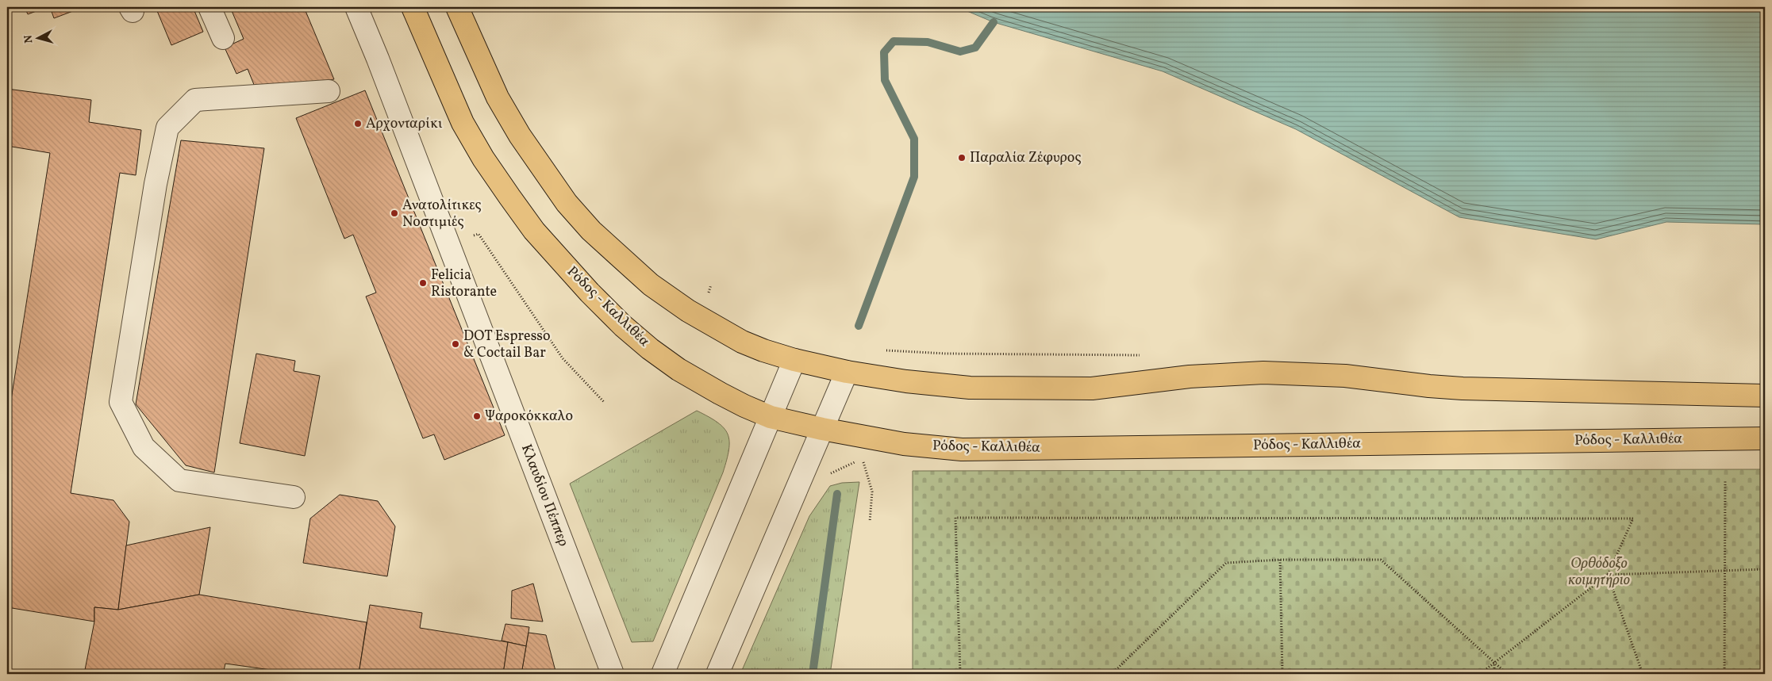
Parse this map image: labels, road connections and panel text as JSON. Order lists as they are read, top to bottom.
{
  "streets": {
    "main road": ["Ρόδος - Καλλιθέα"],
    "street": ["Κλαυδίου Πέππερ"]
  },
  "parks": ["Ορθόδοξο κοιμητήριο"],
  "places": [
    "Αρχονταρίκι",
    "Παραλία Ζέφυρος",
    "Ανατολίτικες Νοστιμιές",
    "Felicia Ristorante",
    "DOT Espresso & Coctail Bar",
    "Ψαροκόκκαλο"
  ],
  "north": "left"
}
